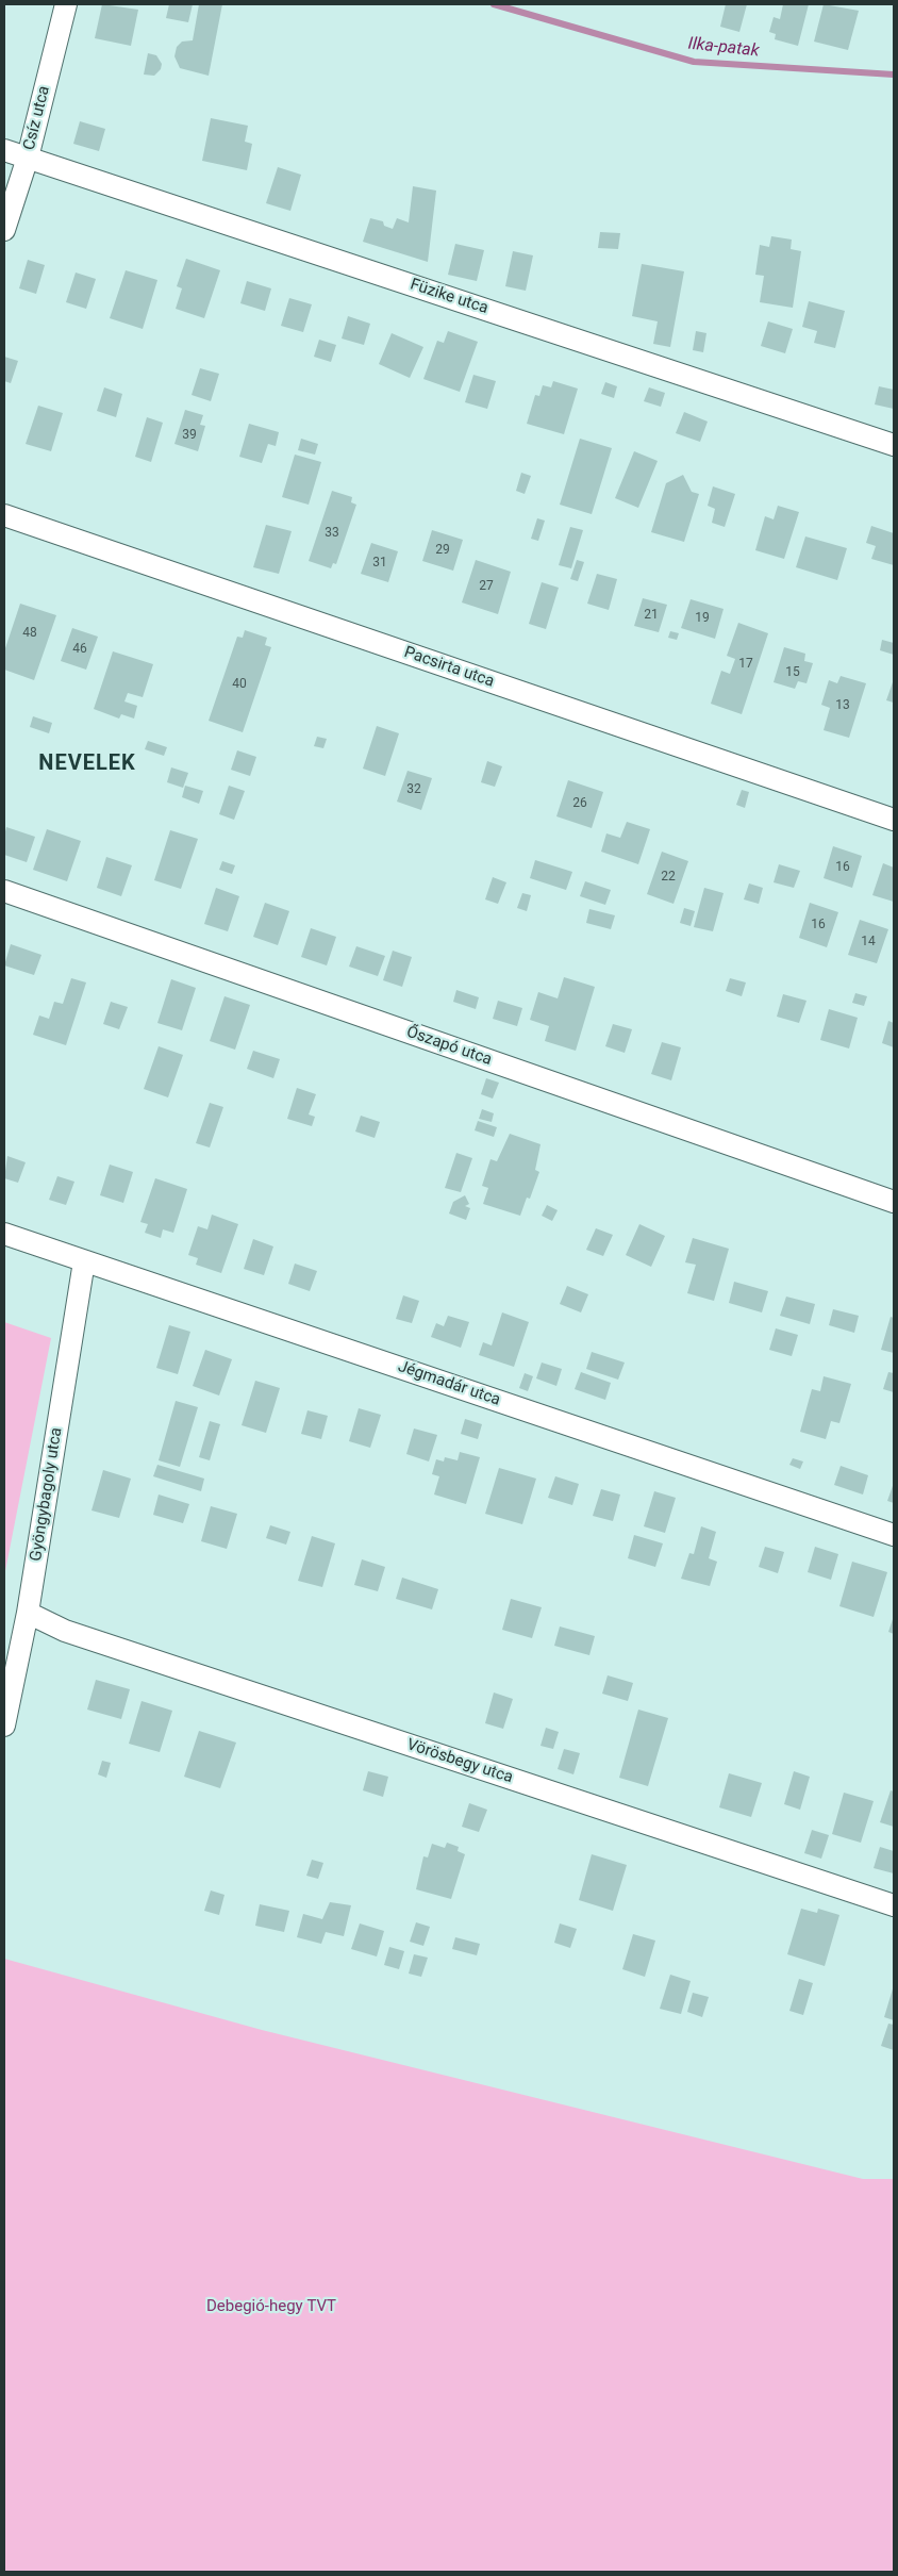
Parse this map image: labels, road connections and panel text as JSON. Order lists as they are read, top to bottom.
{
  "streets": {
    "street": [
      "Csíz utca",
      "Füzike utca",
      "Pacsirta utca",
      "Őszapó utca",
      "Jégmadár utca",
      "Gyöngybagoly utca",
      "Vörösbegy utca"
    ]
  },
  "crossings": [
    ["Csíz utca", "Füzike utca"],
    ["Jégmadár utca", "Gyöngybagoly utca"],
    ["Gyöngybagoly utca", "Vörösbegy utca"]
  ],
  "districts": ["NEVELEK"],
  "water": ["Ilka-patak"],
  "parks": ["Debegió-hegy TVT"],
  "house_numbers": [
    "39",
    "33",
    "29",
    "31",
    "27",
    "21",
    "19",
    "48",
    "46",
    "17",
    "15",
    "40",
    "13",
    "32",
    "26",
    "16",
    "22",
    "16",
    "14"
  ]
}
